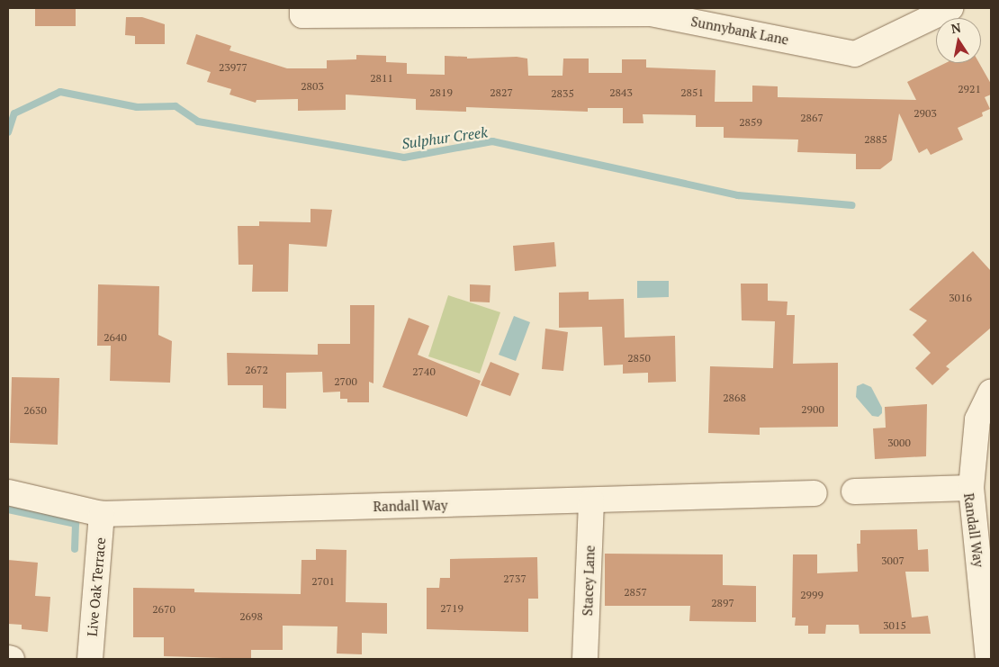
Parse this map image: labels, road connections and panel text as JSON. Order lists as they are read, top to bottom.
{
  "streets": {
    "street": [
      "Sunnybank Lane",
      "Randall Way",
      "Stacey Lane",
      "Live Oak Terrace"
    ]
  },
  "crossings": [
    ["Randall Way", "Stacey Lane"],
    ["Randall Way", "Live Oak Terrace"]
  ],
  "water": ["Sulphur Creek"],
  "house_numbers": [
    "23977",
    "2811",
    "2803",
    "2921",
    "2819",
    "2827",
    "2843",
    "2851",
    "2835",
    "2903",
    "2867",
    "2859",
    "2885",
    "3016",
    "2640",
    "2850",
    "2672",
    "2740",
    "2700",
    "2868",
    "2900",
    "2630",
    "3000",
    "3007",
    "2737",
    "2701",
    "2857",
    "2999",
    "2897",
    "2719",
    "2670",
    "2698",
    "3015"
  ],
  "north": "top"
}
